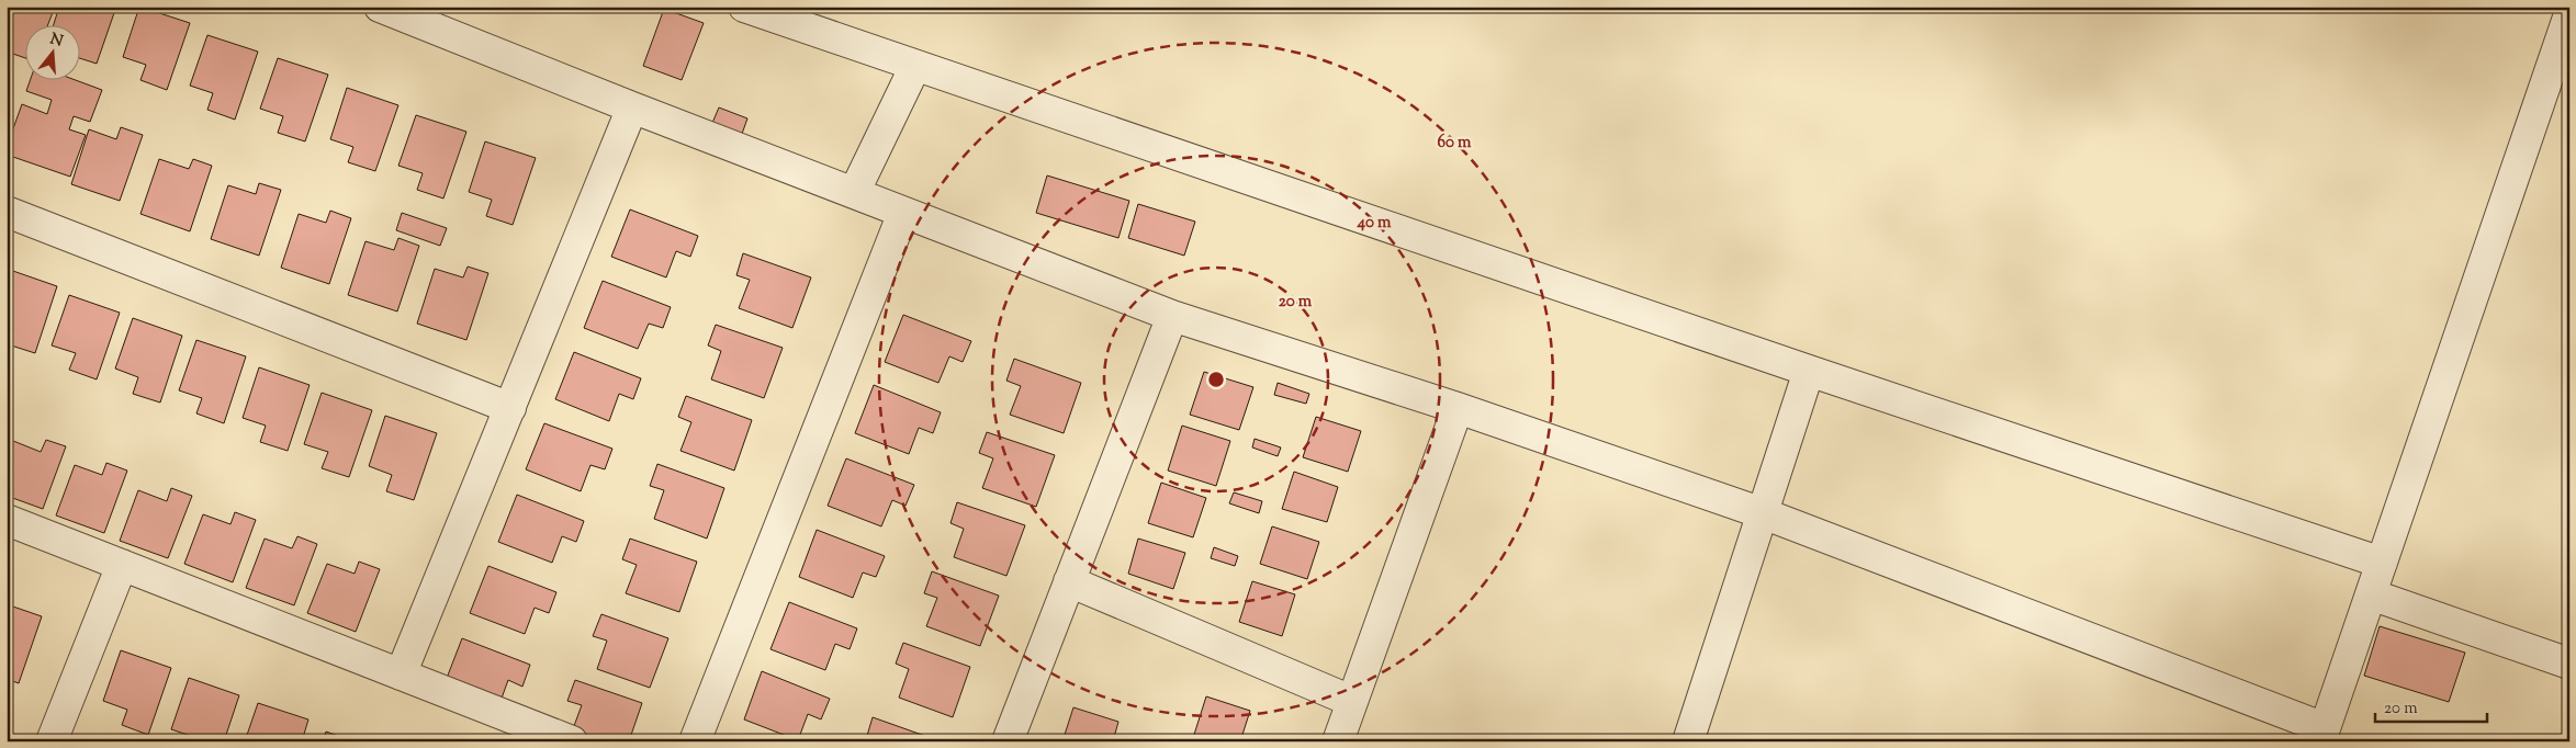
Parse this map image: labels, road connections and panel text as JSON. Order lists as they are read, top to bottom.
{
  "scale_bar": "20 m",
  "north": "top",
  "rings": ["60 m", "40 m", "20 m"]
}
